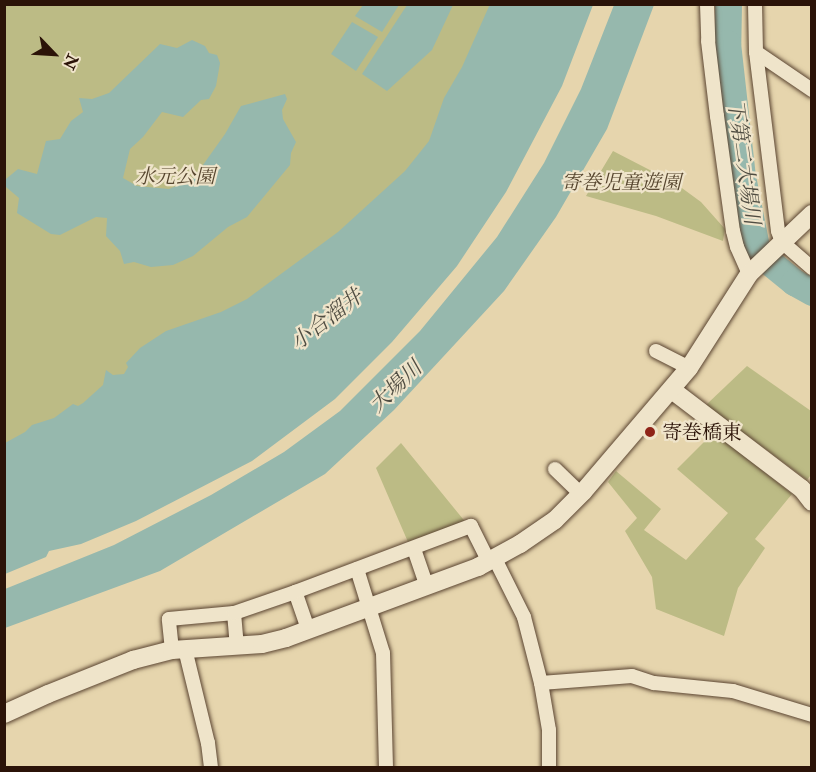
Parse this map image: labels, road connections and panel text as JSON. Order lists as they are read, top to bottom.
{
  "water": ["下第二大場川", "小合溜井", "大場川"],
  "parks": ["水元公園", "寄巻児童遊園"],
  "places": ["寄巻橋東"],
  "north": "bottom right"
}
